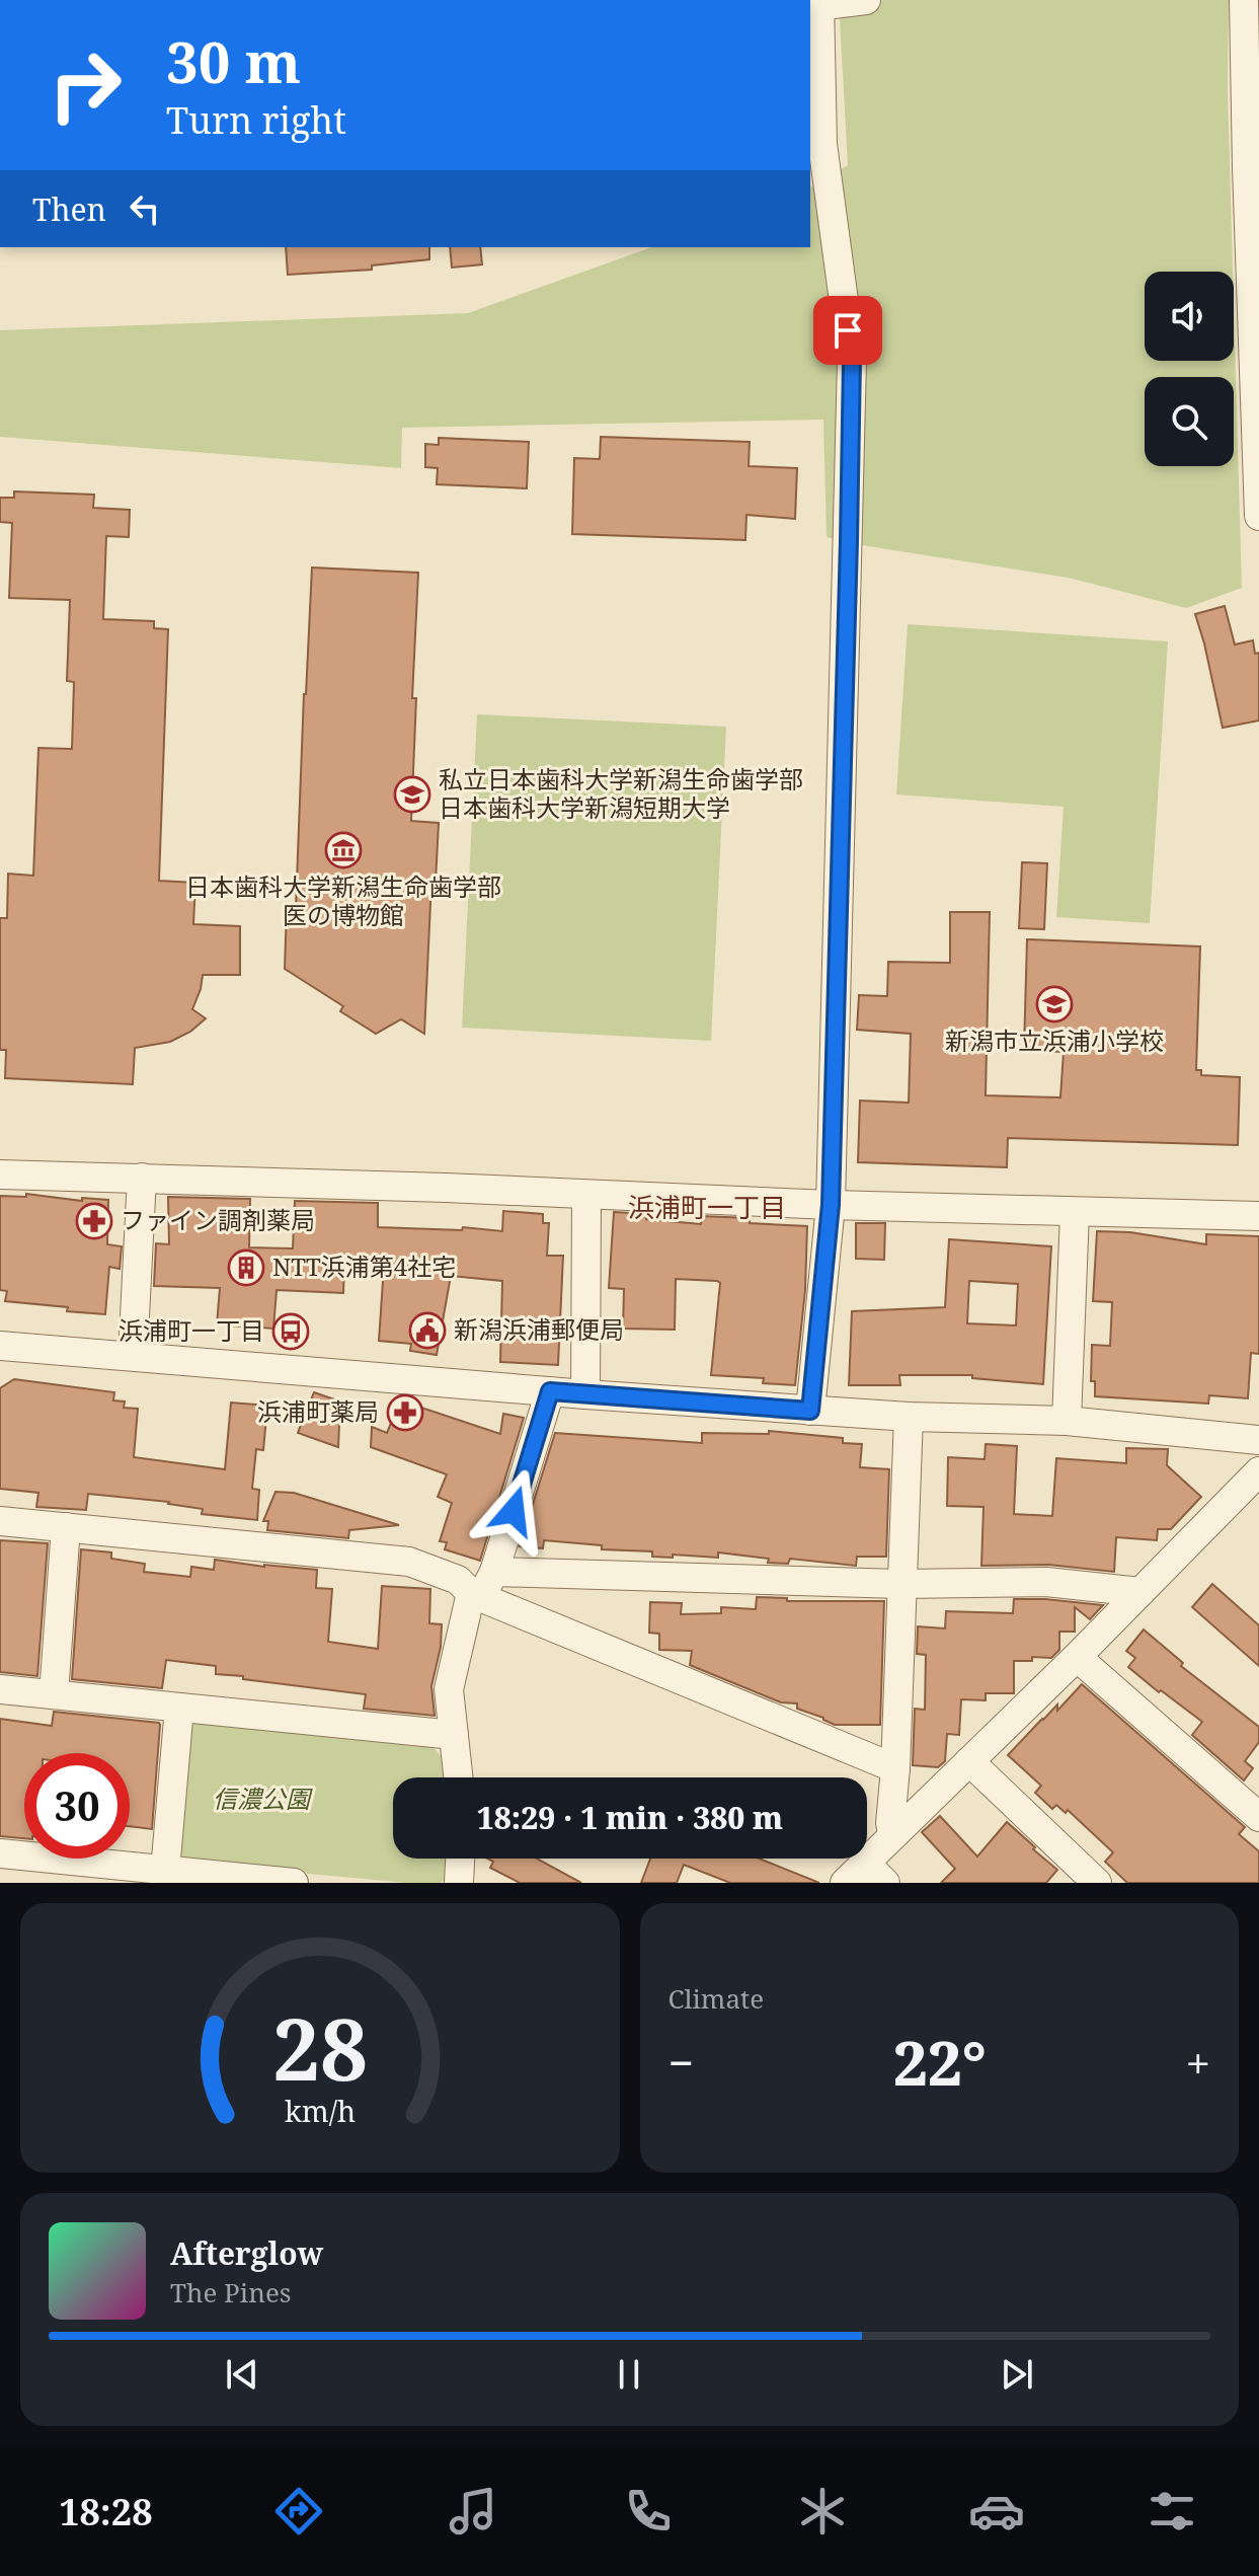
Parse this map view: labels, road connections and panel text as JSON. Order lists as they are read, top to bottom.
{
  "districts": ["浜浦町一丁目"],
  "parks": ["信濃公園"],
  "places": {
    "school or university": ["私立日本歯科大学新潟生命歯学部 日本歯科大学新潟短期大学", "新潟市立浜浦小学校"],
    "museum": ["日本歯科大学新潟生命歯学部 医の博物館"],
    "pharmacy": ["ファイン調剤薬局", "浜浦町薬局"],
    "building": ["NTT浜浦第4社宅"],
    "public building": ["新潟浜浦郵便局"],
    "bus stop": ["浜浦町一丁目"]
  },
  "page": {
    "turn": ["30 m", "Turn right"],
    "then": "Then",
    "limit": "30",
    "trip": "18:29 · 1 min · 380 m",
    "tile": "Climate",
    "heat": ["−", "22°", "+"],
    "song": ["Afterglow", "The Pines"],
    "tabs": "18:28",
    "gauge": ["28", "km/h"]
  }
}
